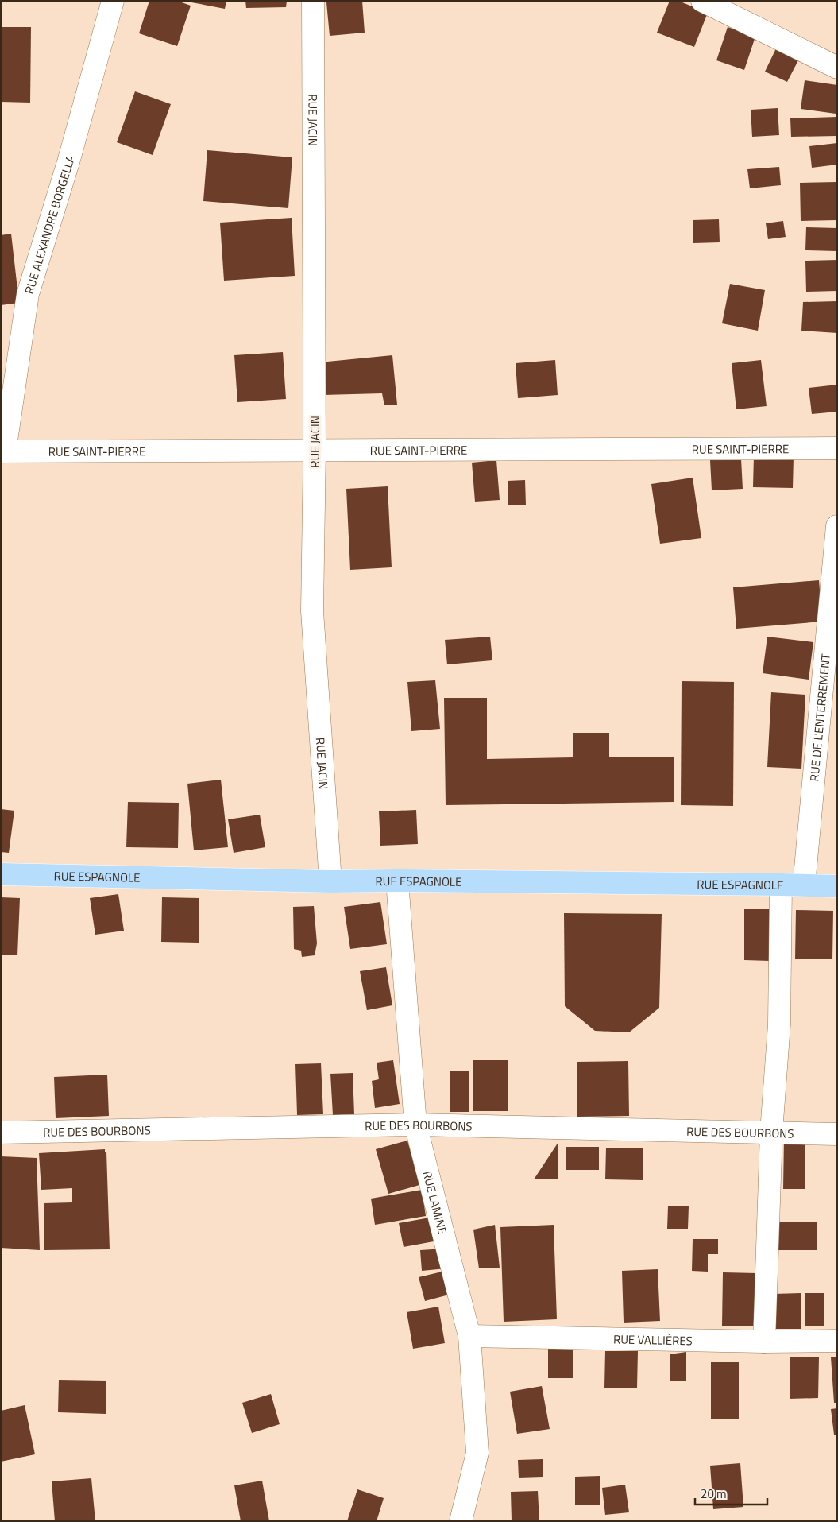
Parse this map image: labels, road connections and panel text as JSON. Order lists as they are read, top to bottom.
{
  "streets": {
    "main road": ["RUE ESPAGNOLE"],
    "street": [
      "RUE JACIN",
      "RUE ALEXANDRE BORGELLA",
      "RUE SAINT-PIERRE",
      "RUE DE L'ENTERREMENT",
      "RUE DES BOURBONS",
      "RUE LAMINE",
      "RUE VALLIÈRES"
    ]
  },
  "crossings": [
    ["RUE JACIN", "RUE SAINT-PIERRE"],
    ["RUE JACIN", "RUE ESPAGNOLE"],
    ["RUE ALEXANDRE BORGELLA", "RUE SAINT-PIERRE"],
    ["RUE DE L'ENTERREMENT", "RUE ESPAGNOLE"],
    ["RUE ESPAGNOLE", "RUE LAMINE"],
    ["RUE DES BOURBONS", "RUE LAMINE"],
    ["RUE LAMINE", "RUE VALLIÈRES"]
  ],
  "scale_bar": "20 m"
}
